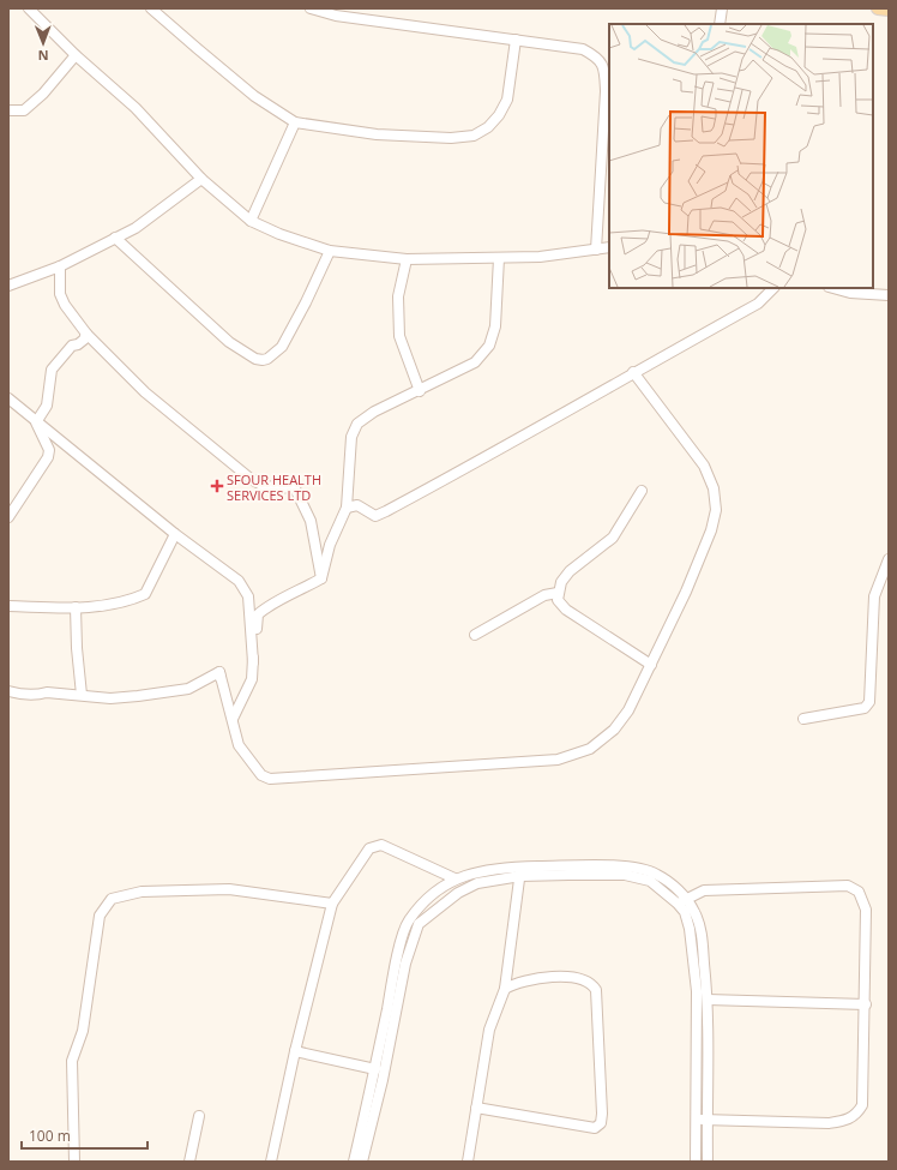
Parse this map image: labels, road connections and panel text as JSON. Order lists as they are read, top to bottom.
{
  "places": {
    "health": ["SFOUR HEALTH SERVICES LTD"]
  },
  "scale_bar": "100 m",
  "north": "bottom"
}
